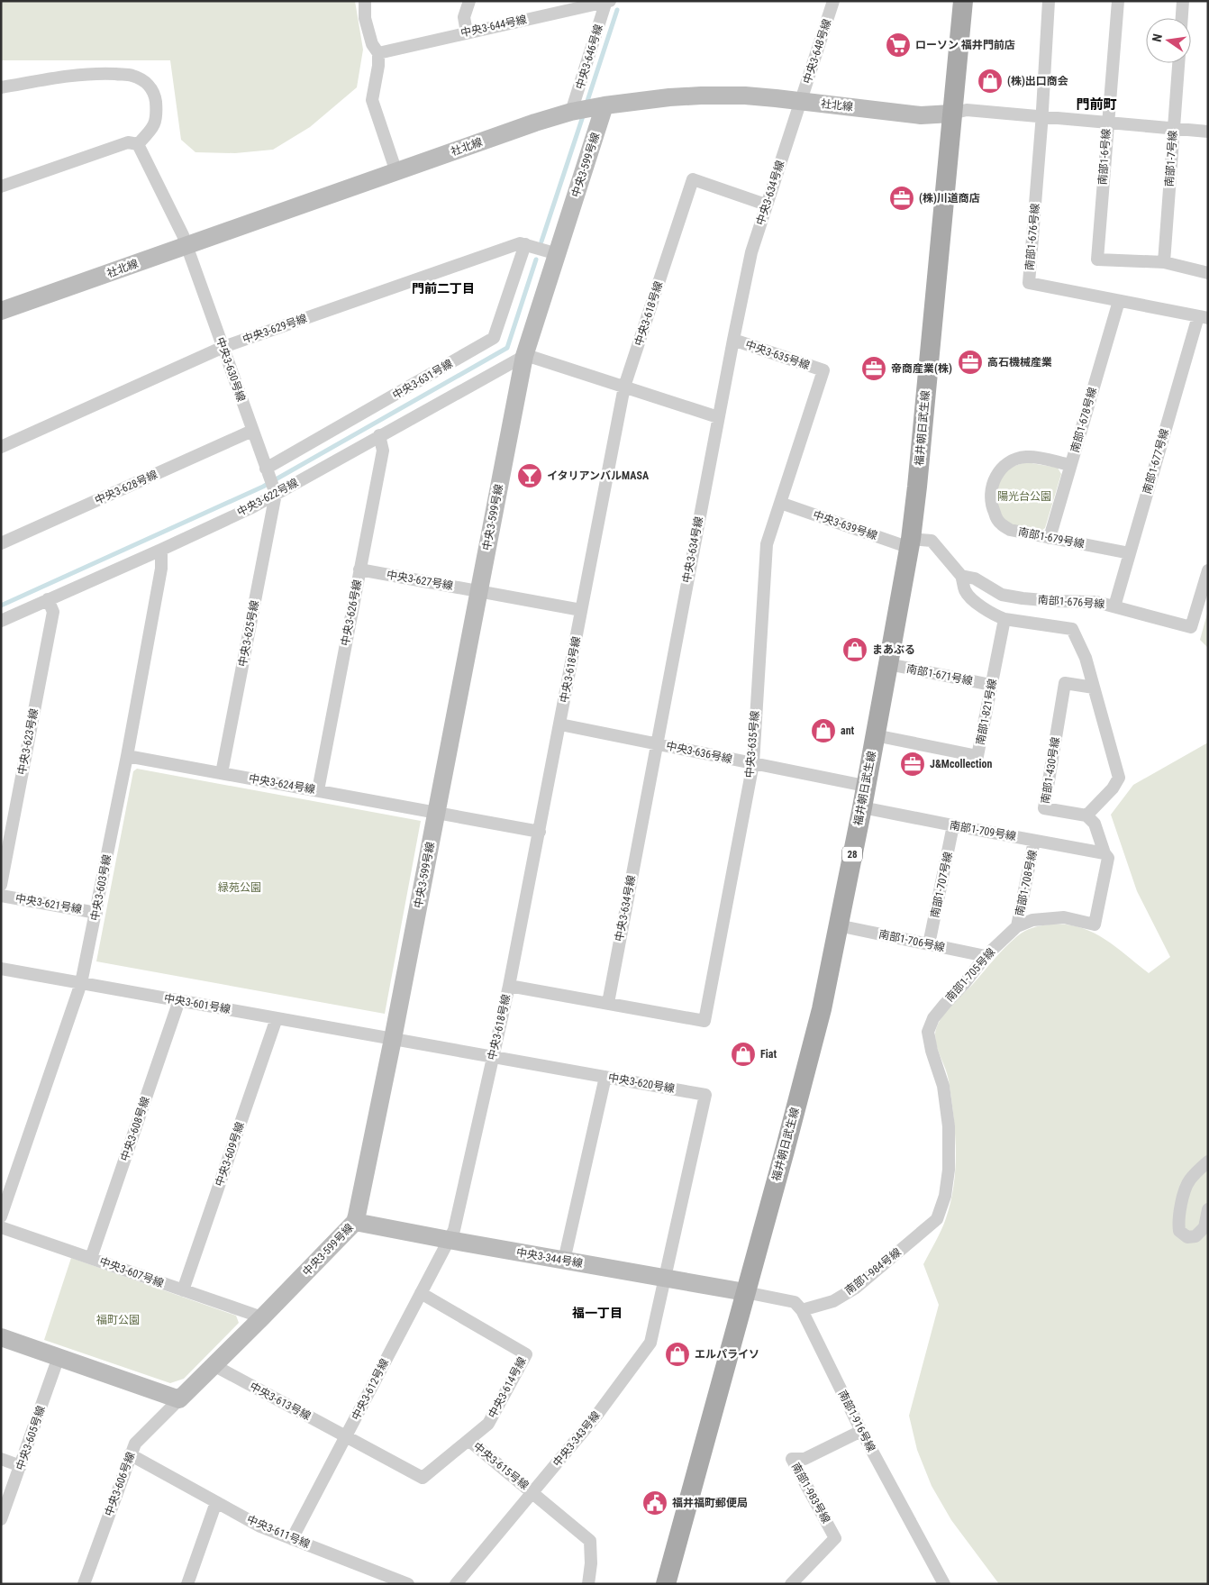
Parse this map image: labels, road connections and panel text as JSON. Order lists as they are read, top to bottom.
{
  "streets": {
    "main road": ["福井朝日武生線", "28"],
    "street": [
      "中央3-644号線",
      "中央3-648号線",
      "中央3-646号線",
      "社北線",
      "南部1-6号線",
      "南部1-7号線",
      "中央3-599号線",
      "中央3-634号線",
      "南部1-676号線",
      "中央3-618号線",
      "中央3-629号線",
      "中央3-635号線",
      "中央3-630号線",
      "中央3-631号線",
      "南部1-678号線",
      "南部1-677号線",
      "中央3-628号線",
      "中央3-622号線",
      "中央3-639号線",
      "南部1-679号線",
      "中央3-627号線",
      "中央3-626号線",
      "中央3-625号線",
      "南部1-671号線",
      "南部1-821号線",
      "中央3-623号線",
      "中央3-636号線",
      "南部1-430号線",
      "中央3-624号線",
      "南部1-709号線",
      "南部1-708号線",
      "南部1-707号線",
      "中央3-603号線",
      "中央3-621号線",
      "南部1-706号線",
      "南部1-705号線",
      "中央3-601号線",
      "中央3-620号線",
      "中央3-608号線",
      "中央3-609号線",
      "中央3-344号線",
      "南部1-984号線",
      "中央3-607号線",
      "中央3-614号線",
      "中央3-612号線",
      "中央3-613号線",
      "南部1-916号線",
      "中央3-605号線",
      "中央3-343号線",
      "中央3-615号線",
      "中央3-606号線",
      "南部1-983号線",
      "中央3-611号線"
    ]
  },
  "crossings": [
    ["中央3-644号線", "中央3-646号線"],
    ["中央3-648号線", "社北線"],
    ["中央3-648号線", "中央3-634号線"],
    ["中央3-646号線", "社北線"],
    ["中央3-646号線", "中央3-599号線"],
    ["社北線", "中央3-599号線"],
    ["社北線", "中央3-634号線"],
    ["社北線", "中央3-630号線"],
    ["社北線", "福井朝日武生線"],
    ["南部1-6号線", "南部1-7号線"],
    ["中央3-599号線", "中央3-629号線"],
    ["中央3-599号線", "中央3-622号線"],
    ["中央3-599号線", "中央3-627号線"],
    ["中央3-599号線", "中央3-624号線"],
    ["中央3-599号線", "中央3-601号線"],
    ["中央3-599号線", "中央3-620号線"],
    ["中央3-599号線", "中央3-344号線"],
    ["中央3-599号線", "中央3-607号線"],
    ["中央3-599号線", "中央3-613号線"],
    ["中央3-599号線", "中央3-606号線"],
    ["中央3-634号線", "中央3-618号線"],
    ["中央3-634号線", "中央3-635号線"],
    ["中央3-634号線", "中央3-636号線"],
    ["南部1-676号線", "南部1-678号線"],
    ["南部1-676号線", "南部1-677号線"],
    ["中央3-618号線", "中央3-635号線"],
    ["中央3-618号線", "中央3-627号線"],
    ["中央3-618号線", "中央3-636号線"],
    ["中央3-618号線", "中央3-624号線"],
    ["中央3-618号線", "中央3-620号線"],
    ["中央3-618号線", "中央3-344号線"],
    ["中央3-618号線", "中央3-612号線"],
    ["中央3-629号線", "中央3-630号線"],
    ["中央3-629号線", "中央3-631号線"],
    ["中央3-635号線", "中央3-639号線"],
    ["中央3-635号線", "中央3-636号線"],
    ["中央3-630号線", "中央3-631号線"],
    ["中央3-630号線", "中央3-628号線"],
    ["中央3-630号線", "中央3-622号線"],
    ["中央3-630号線", "中央3-625号線"],
    ["南部1-678号線", "南部1-679号線"],
    ["福井朝日武生線", "中央3-639号線"],
    ["福井朝日武生線", "南部1-671号線"],
    ["福井朝日武生線", "南部1-821号線"],
    ["福井朝日武生線", "中央3-636号線"],
    ["福井朝日武生線", "南部1-709号線"],
    ["福井朝日武生線", "南部1-706号線"],
    ["福井朝日武生線", "中央3-344号線"],
    ["南部1-677号線", "南部1-679号線"],
    ["中央3-622号線", "中央3-626号線"],
    ["中央3-622号線", "中央3-625号線"],
    ["中央3-622号線", "中央3-623号線"],
    ["中央3-622号線", "中央3-603号線"],
    ["中央3-627号線", "中央3-626号線"],
    ["中央3-626号線", "中央3-624号線"],
    ["中央3-625号線", "中央3-624号線"],
    ["南部1-671号線", "南部1-821号線"],
    ["南部1-430号線", "南部1-705号線"],
    ["中央3-624号線", "中央3-603号線"],
    ["南部1-709号線", "南部1-708号線"],
    ["南部1-709号線", "南部1-707号線"],
    ["南部1-709号線", "南部1-705号線"],
    ["南部1-708号線", "南部1-705号線"],
    ["南部1-707号線", "南部1-706号線"],
    ["中央3-603号線", "中央3-621号線"],
    ["中央3-603号線", "中央3-601号線"],
    ["南部1-706号線", "南部1-705号線"],
    ["南部1-705号線", "南部1-984号線"],
    ["中央3-601号線", "中央3-620号線"],
    ["中央3-601号線", "中央3-608号線"],
    ["中央3-601号線", "中央3-609号線"],
    ["中央3-620号線", "中央3-344号線"],
    ["中央3-620号線", "中央3-343号線"],
    ["中央3-608号線", "中央3-607号線"],
    ["中央3-609号線", "中央3-607号線"],
    ["中央3-344号線", "中央3-612号線"],
    ["中央3-344号線", "中央3-343号線"],
    ["南部1-984号線", "南部1-916号線"],
    ["中央3-614号線", "中央3-612号線"],
    ["中央3-614号線", "中央3-613号線"],
    ["中央3-614号線", "中央3-615号線"],
    ["中央3-612号線", "中央3-613号線"],
    ["中央3-612号線", "中央3-611号線"],
    ["南部1-916号線", "南部1-983号線"],
    ["中央3-343号線", "中央3-615号線"],
    ["中央3-606号線", "中央3-611号線"]
  ],
  "districts": ["門前町", "門前二丁目", "福一丁目"],
  "parks": ["陽光台公園", "緑苑公園", "福町公園"],
  "places": {
    "supermarket": ["ローソン 福井門前店"],
    "shop": [
      "(株)出口商会",
      "まあぶる",
      "ant",
      "Fiat",
      "エルパライソ"
    ],
    "office": [
      "(株)川道商店",
      "高石機械産業",
      "帝商産業(株)",
      "J&Mcollection"
    ],
    "bar": ["イタリアンバルMASA"],
    "public building": ["福井福町郵便局"]
  },
  "north": "left"
}
